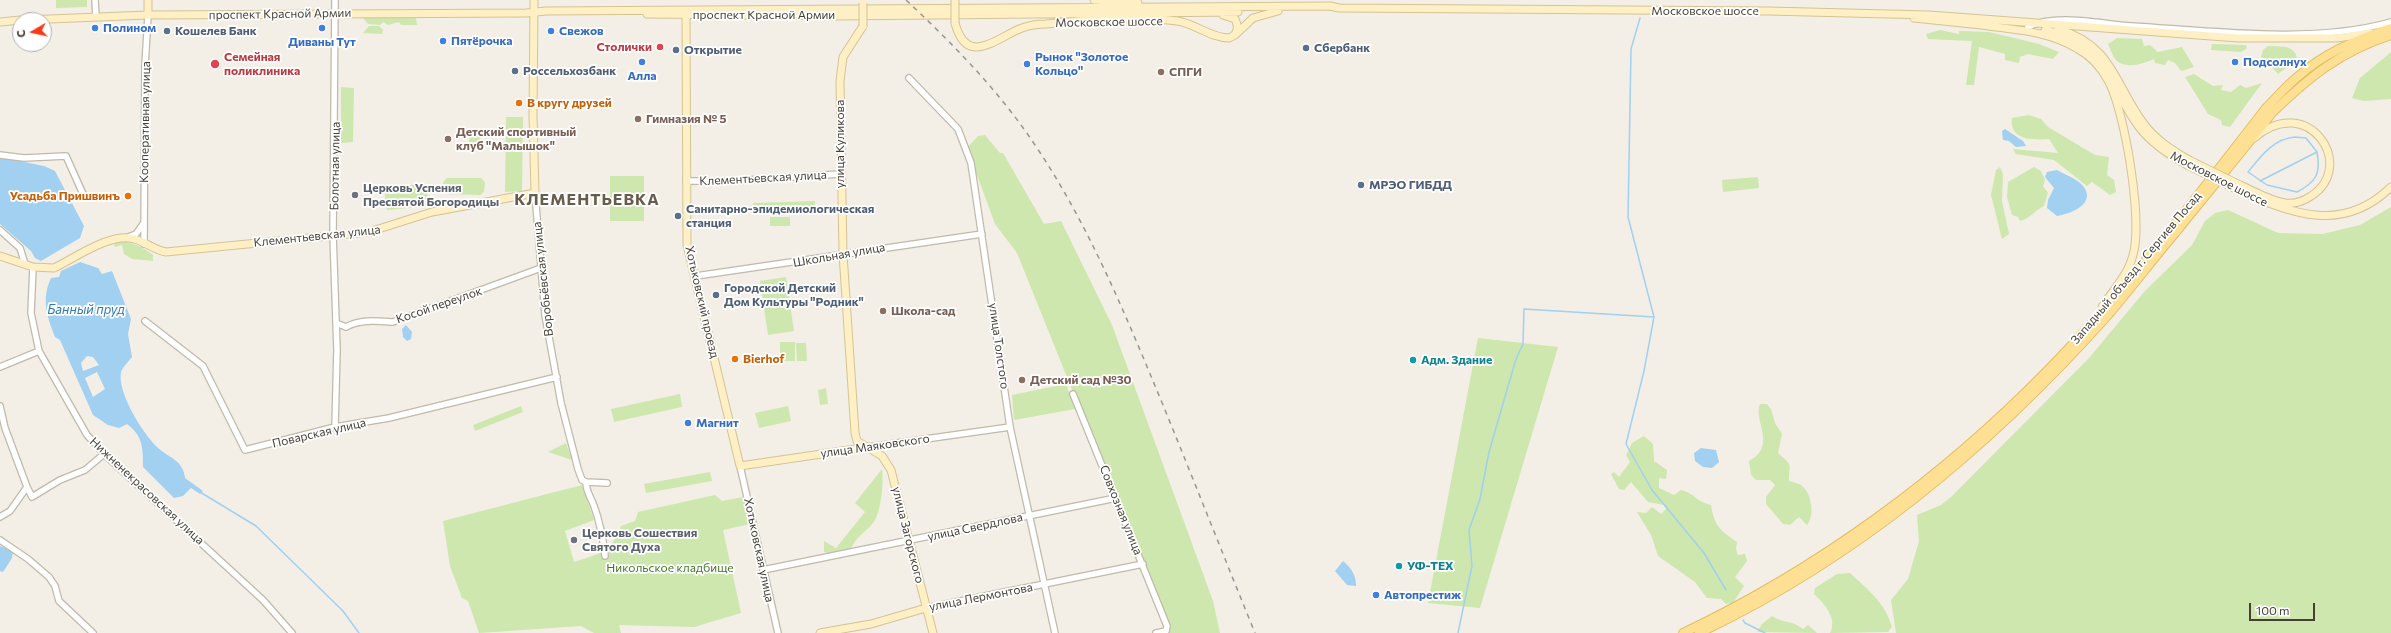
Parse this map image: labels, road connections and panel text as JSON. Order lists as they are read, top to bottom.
{
  "streets": {
    "main road": [
      "Московское шоссе",
      "проспект Красной Армии",
      "Кооперативная улица",
      "улица Куликова",
      "Клементьевская улица",
      "Западный объезд г. Сергиев Посад",
      "Воробьёвская улица",
      "Хотьковский проезд",
      "улица Маяковского",
      "улица Загорского",
      "улица Лермонтова"
    ],
    "street": [
      "Болотная улица",
      "Школьная улица",
      "Косой переулок",
      "улица Толстого",
      "Поварская улица",
      "Нижненекрасовская улица",
      "Совхозная улица",
      "улица Свердлова",
      "Хотьковская улица"
    ]
  },
  "crossings": [
    ["Московское шоссе", "проспект Красной Армии"],
    ["проспект Красной Армии", "Кооперативная улица"],
    ["проспект Красной Армии", "Болотная улица"],
    ["проспект Красной Армии", "Воробьёвская улица"],
    ["проспект Красной Армии", "Хотьковский проезд"],
    ["Кооперативная улица", "Клементьевская улица"],
    ["улица Куликова", "Клементьевская улица"],
    ["улица Куликова", "Школьная улица"],
    ["улица Куликова", "улица Маяковского"],
    ["улица Куликова", "улица Загорского"],
    ["Болотная улица", "Клементьевская улица"],
    ["Болотная улица", "Косой переулок"],
    ["Болотная улица", "Поварская улица"],
    ["Клементьевская улица", "Воробьёвская улица"],
    ["Клементьевская улица", "Хотьковский проезд"],
    ["Школьная улица", "Хотьковский проезд"],
    ["Школьная улица", "улица Толстого"],
    ["Воробьёвская улица", "Косой переулок"],
    ["Воробьёвская улица", "Поварская улица"],
    ["Хотьковский проезд", "улица Маяковского"],
    ["Хотьковский проезд", "Хотьковская улица"],
    ["улица Толстого", "улица Маяковского"],
    ["улица Толстого", "улица Свердлова"],
    ["улица Толстого", "улица Лермонтова"],
    ["улица Маяковского", "улица Загорского"],
    ["улица Маяковского", "Хотьковская улица"],
    ["Совхозная улица", "улица Свердлова"],
    ["Совхозная улица", "улица Лермонтова"],
    ["улица Свердлова", "улица Загорского"],
    ["улица Свердлова", "Хотьковская улица"],
    ["улица Загорского", "улица Лермонтова"]
  ],
  "districts": ["КЛЕМЕНТЬЕВКА"],
  "water": ["Банный пруд"],
  "parks": ["Никольское кладбище"],
  "places": [
    "Полином",
    "Диваны Тут",
    "Кошелев Банк",
    "Свежов",
    "Пятёрочка",
    "Столички",
    "Сбербанк",
    "Открытие",
    "Алла",
    "Подсолнух",
    "Семейная поликлиника",
    "Рынок \"Золотое Кольцо\"",
    "Россельхозбанк",
    "СПГИ",
    "В кругу друзей",
    "Гимназия № 5",
    "Детский спортивный клуб \"Малышок\"",
    "МРЭО ГИБДД",
    "Церковь Успения Пресвятой Богородицы",
    "Усадьба Пришвинъ",
    "Санитарно-эпидемиологическая станция",
    "Городской Детский Дом Культуры \"Родник\"",
    "Школа-сад",
    "Bierhof",
    "Адм. Здание",
    "Детский сад №30",
    "Магнит",
    "Церковь Сошествия Святого Духа",
    "УФ-ТЕХ",
    "Автопрестиж"
  ],
  "scale_bar": "100 m",
  "north": "left"
}
